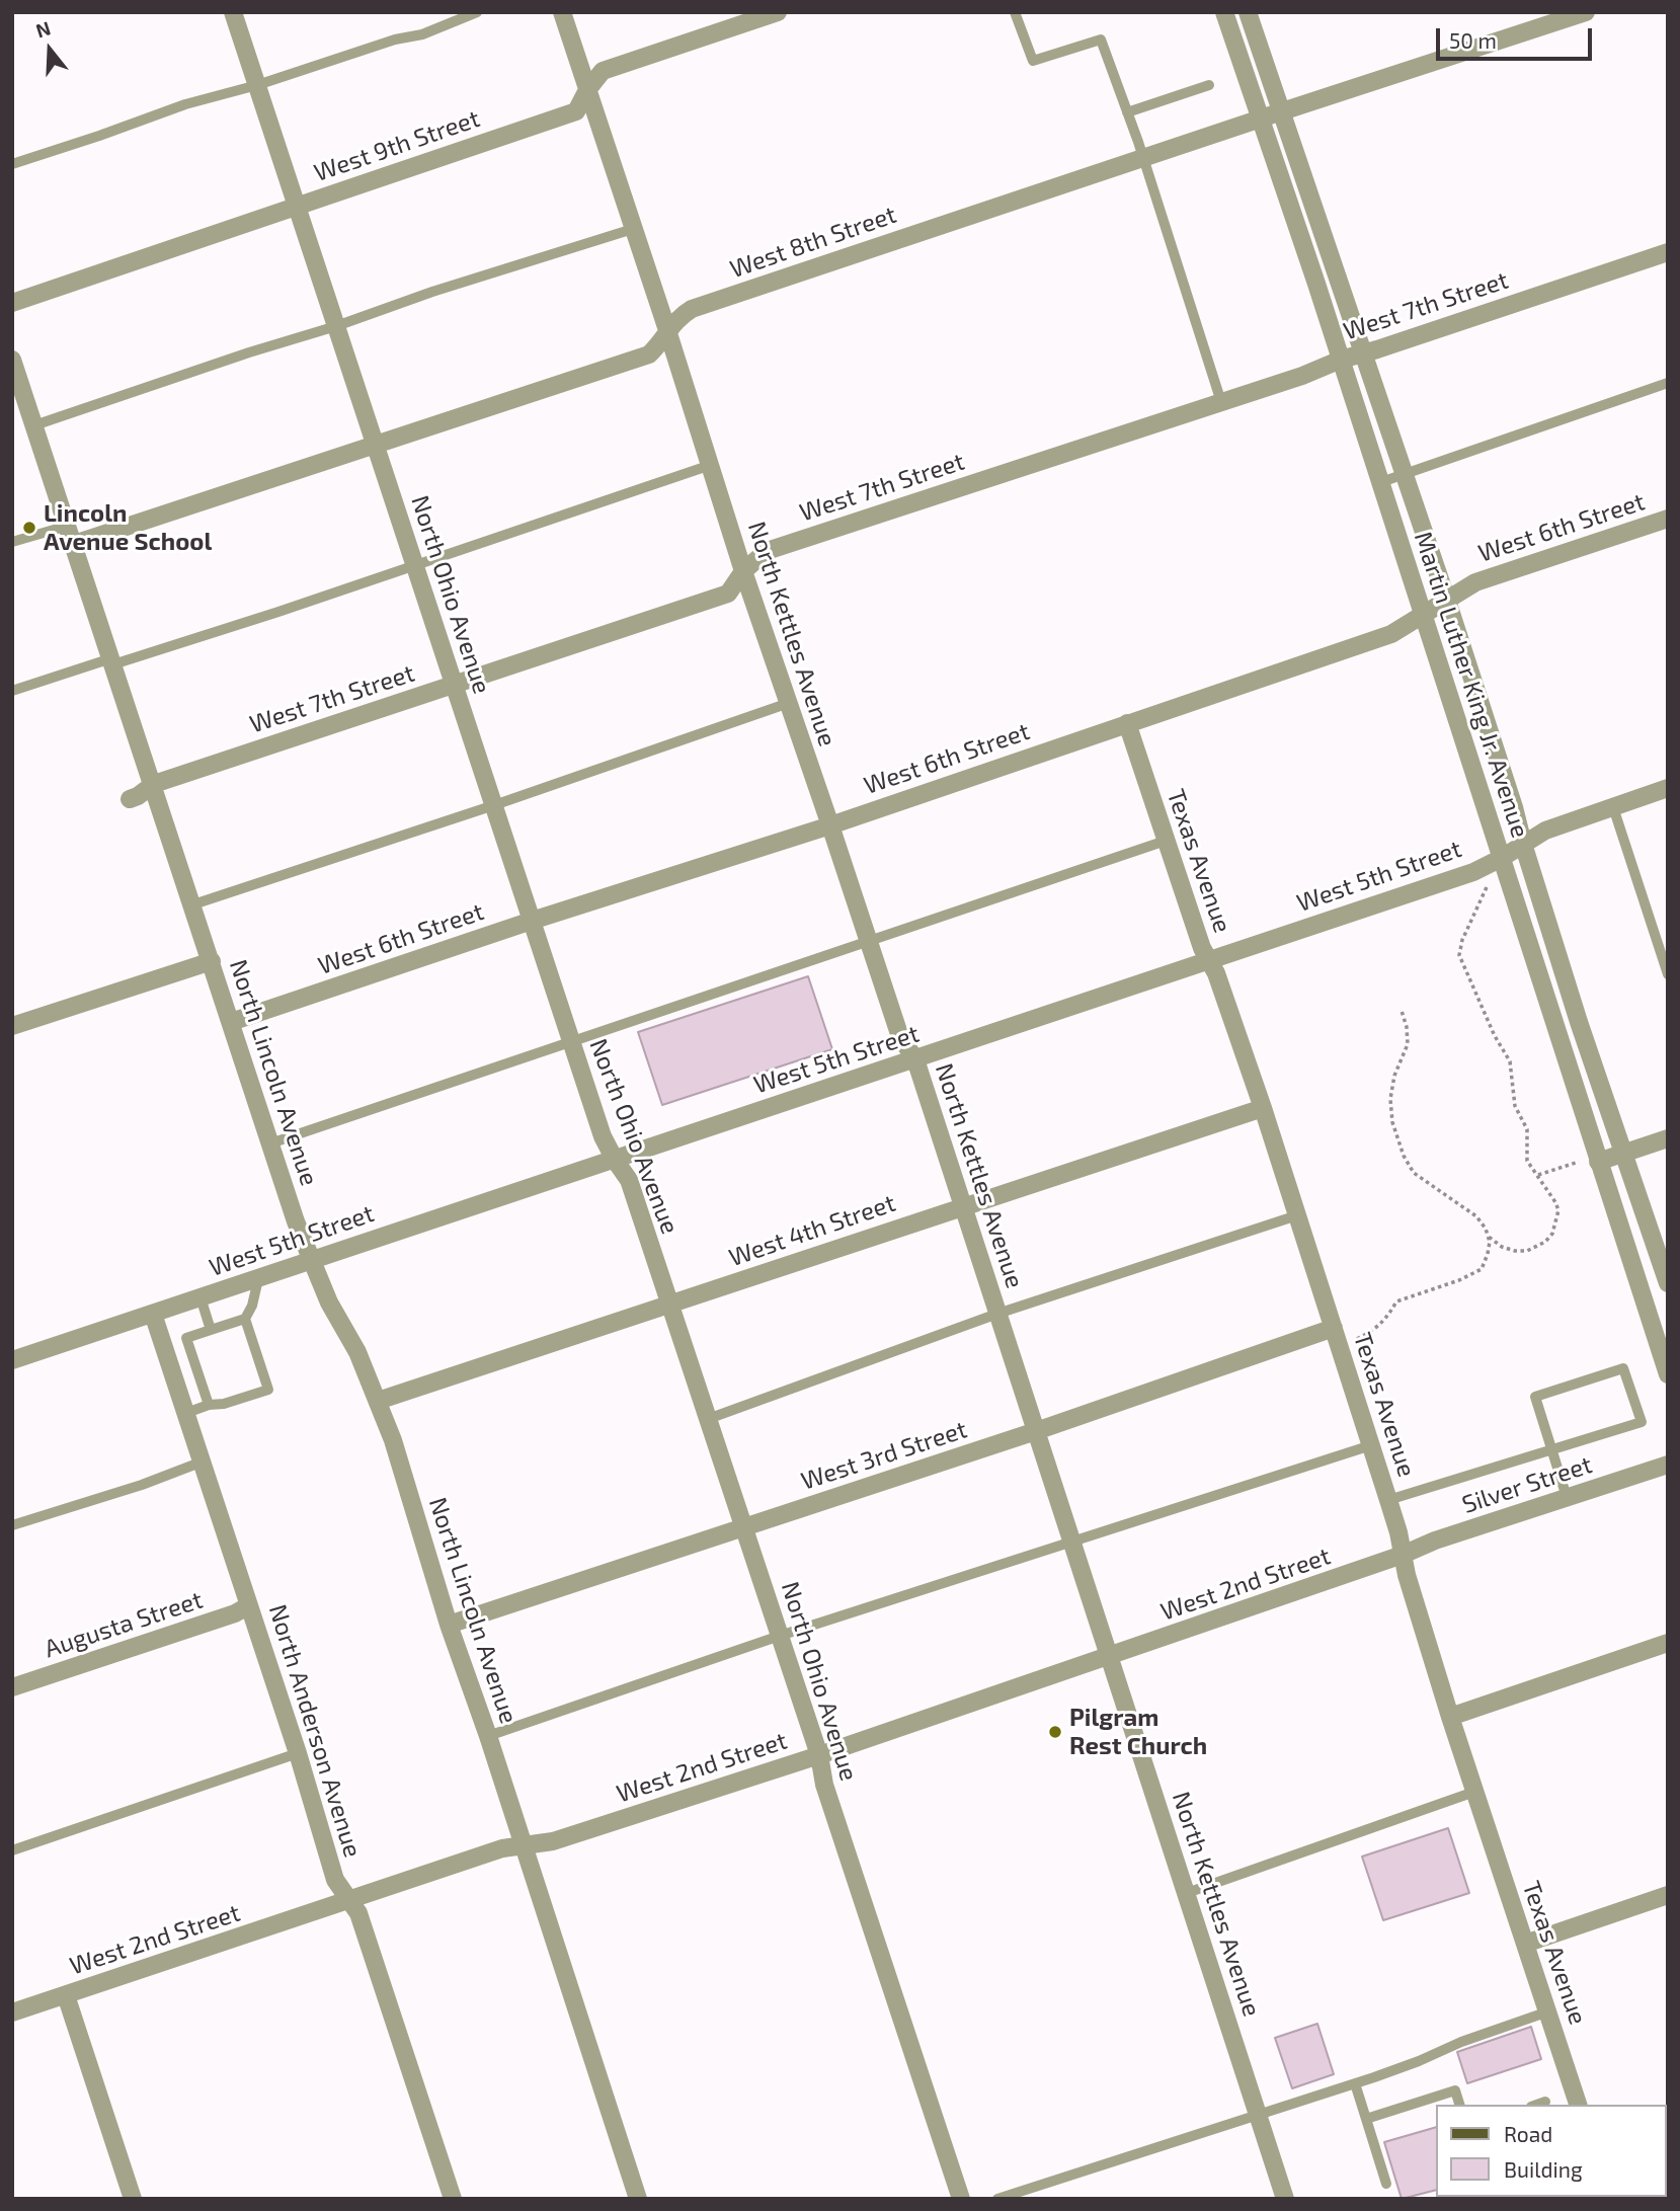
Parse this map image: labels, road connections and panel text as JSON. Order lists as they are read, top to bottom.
{
  "streets": {
    "street": [
      "West 9th Street",
      "West 8th Street",
      "West 7th Street",
      "West 6th Street",
      "North Ohio Avenue",
      "North Kettles Avenue",
      "Martin Luther King Jr. Avenue",
      "Texas Avenue",
      "West 5th Street",
      "North Lincoln Avenue",
      "West 4th Street",
      "West 3rd Street",
      "Silver Street",
      "West 2nd Street",
      "Augusta Street",
      "North Anderson Avenue"
    ]
  },
  "crossings": [
    ["West 9th Street", "North Ohio Avenue"],
    ["West 9th Street", "North Kettles Avenue"],
    ["West 8th Street", "North Ohio Avenue"],
    ["West 8th Street", "North Kettles Avenue"],
    ["West 8th Street", "Martin Luther King Jr. Avenue"],
    ["West 8th Street", "North Lincoln Avenue"],
    ["West 7th Street", "North Ohio Avenue"],
    ["West 7th Street", "North Kettles Avenue"],
    ["West 7th Street", "Martin Luther King Jr. Avenue"],
    ["West 7th Street", "North Lincoln Avenue"],
    ["West 6th Street", "North Ohio Avenue"],
    ["West 6th Street", "North Kettles Avenue"],
    ["West 6th Street", "Martin Luther King Jr. Avenue"],
    ["West 6th Street", "Texas Avenue"],
    ["West 6th Street", "North Lincoln Avenue"],
    ["North Ohio Avenue", "West 5th Street"],
    ["North Ohio Avenue", "West 4th Street"],
    ["North Ohio Avenue", "West 3rd Street"],
    ["North Ohio Avenue", "West 2nd Street"],
    ["North Kettles Avenue", "West 5th Street"],
    ["North Kettles Avenue", "West 4th Street"],
    ["North Kettles Avenue", "West 3rd Street"],
    ["North Kettles Avenue", "West 2nd Street"],
    ["Martin Luther King Jr. Avenue", "West 5th Street"],
    ["Texas Avenue", "West 5th Street"],
    ["Texas Avenue", "West 4th Street"],
    ["Texas Avenue", "West 3rd Street"],
    ["Texas Avenue", "Silver Street"],
    ["Texas Avenue", "West 2nd Street"],
    ["West 5th Street", "North Lincoln Avenue"],
    ["West 5th Street", "North Anderson Avenue"],
    ["North Lincoln Avenue", "West 4th Street"],
    ["North Lincoln Avenue", "West 3rd Street"],
    ["North Lincoln Avenue", "West 2nd Street"],
    ["Silver Street", "West 2nd Street"],
    ["West 2nd Street", "North Anderson Avenue"],
    ["Augusta Street", "North Anderson Avenue"]
  ],
  "places": ["Lincoln Avenue School", "Pilgram Rest Church"],
  "legend": ["Road", "Building"],
  "scale_bar": "50 m",
  "north": "top"
}
